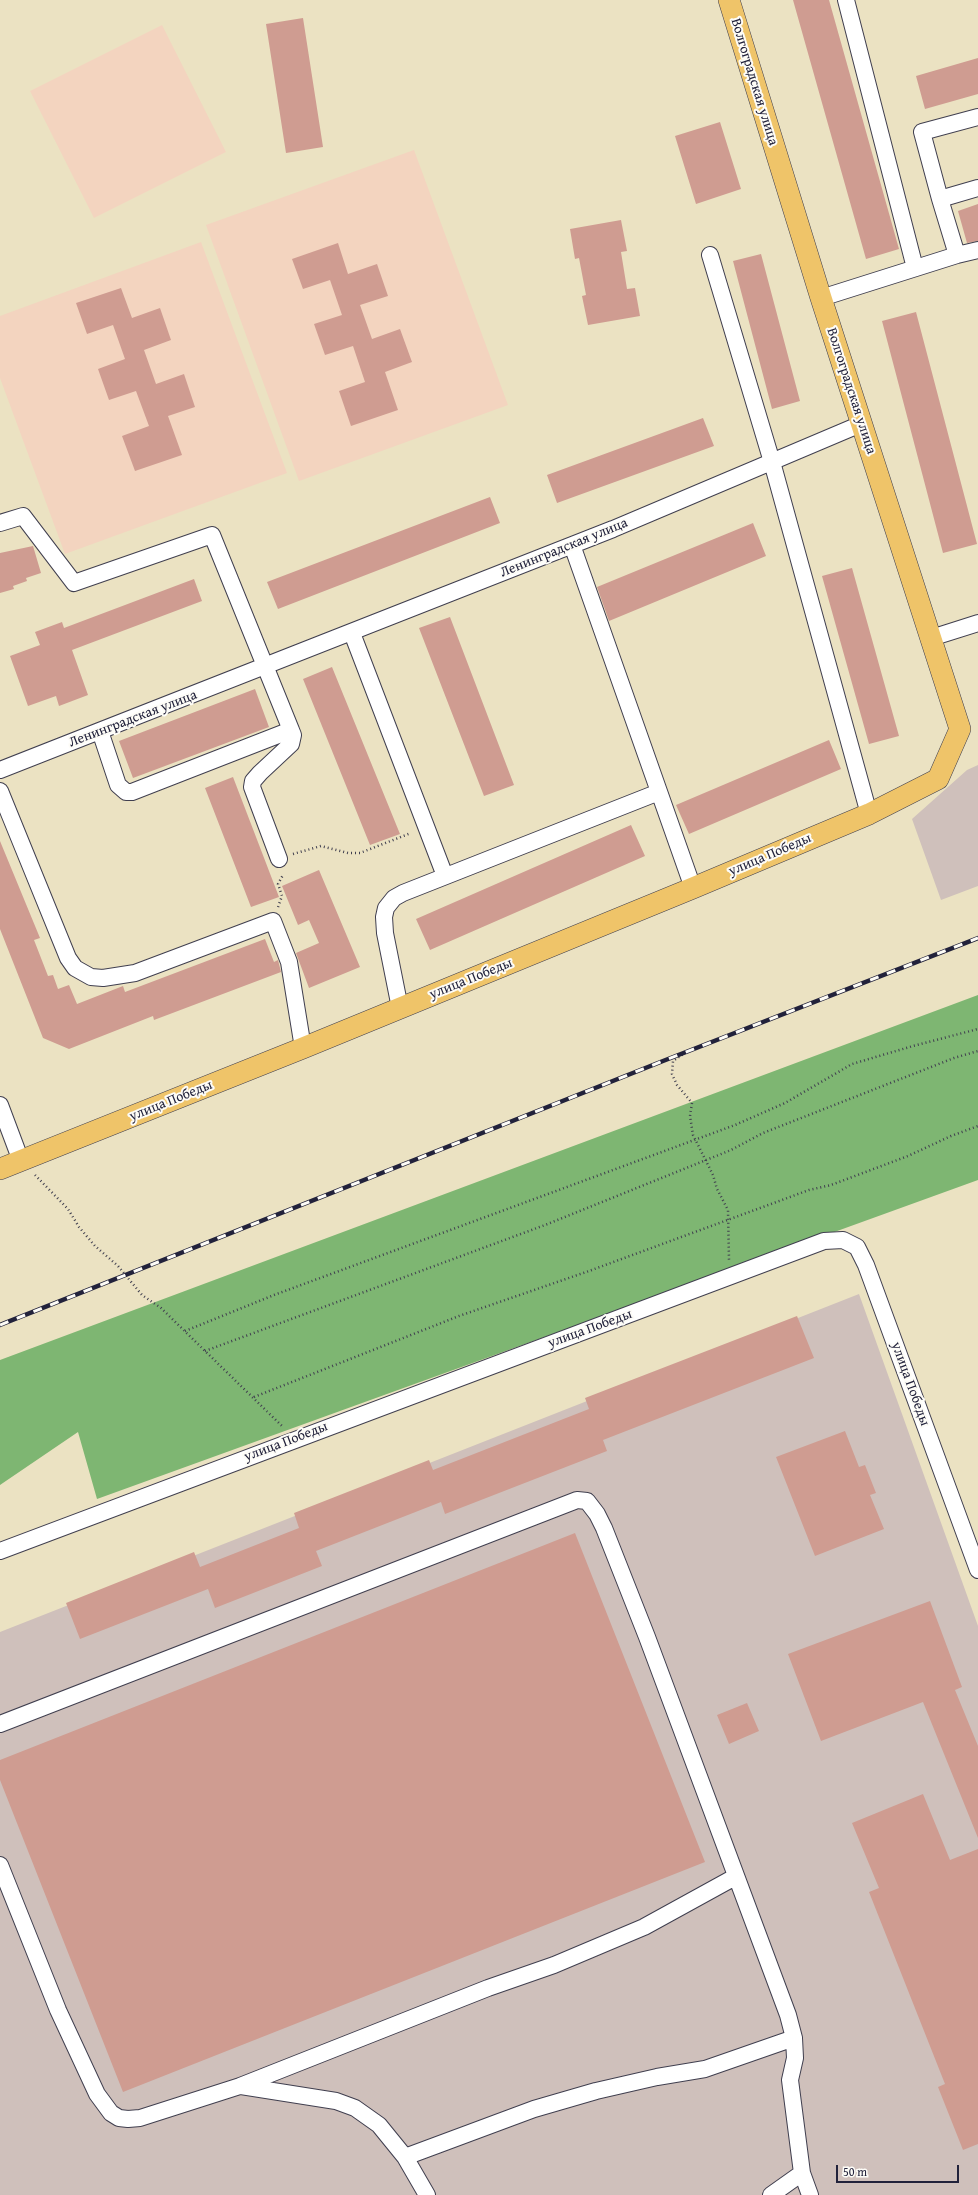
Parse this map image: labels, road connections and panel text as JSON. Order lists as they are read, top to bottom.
{
  "streets": {
    "main road": ["Волгоградская улица", "улица Победы"],
    "street": ["Ленинградская улица"]
  },
  "crossings": [
    ["Волгоградская улица", "Ленинградская улица"],
    ["Волгоградская улица", "улица Победы"]
  ],
  "scale_bar": "50 m"
}
